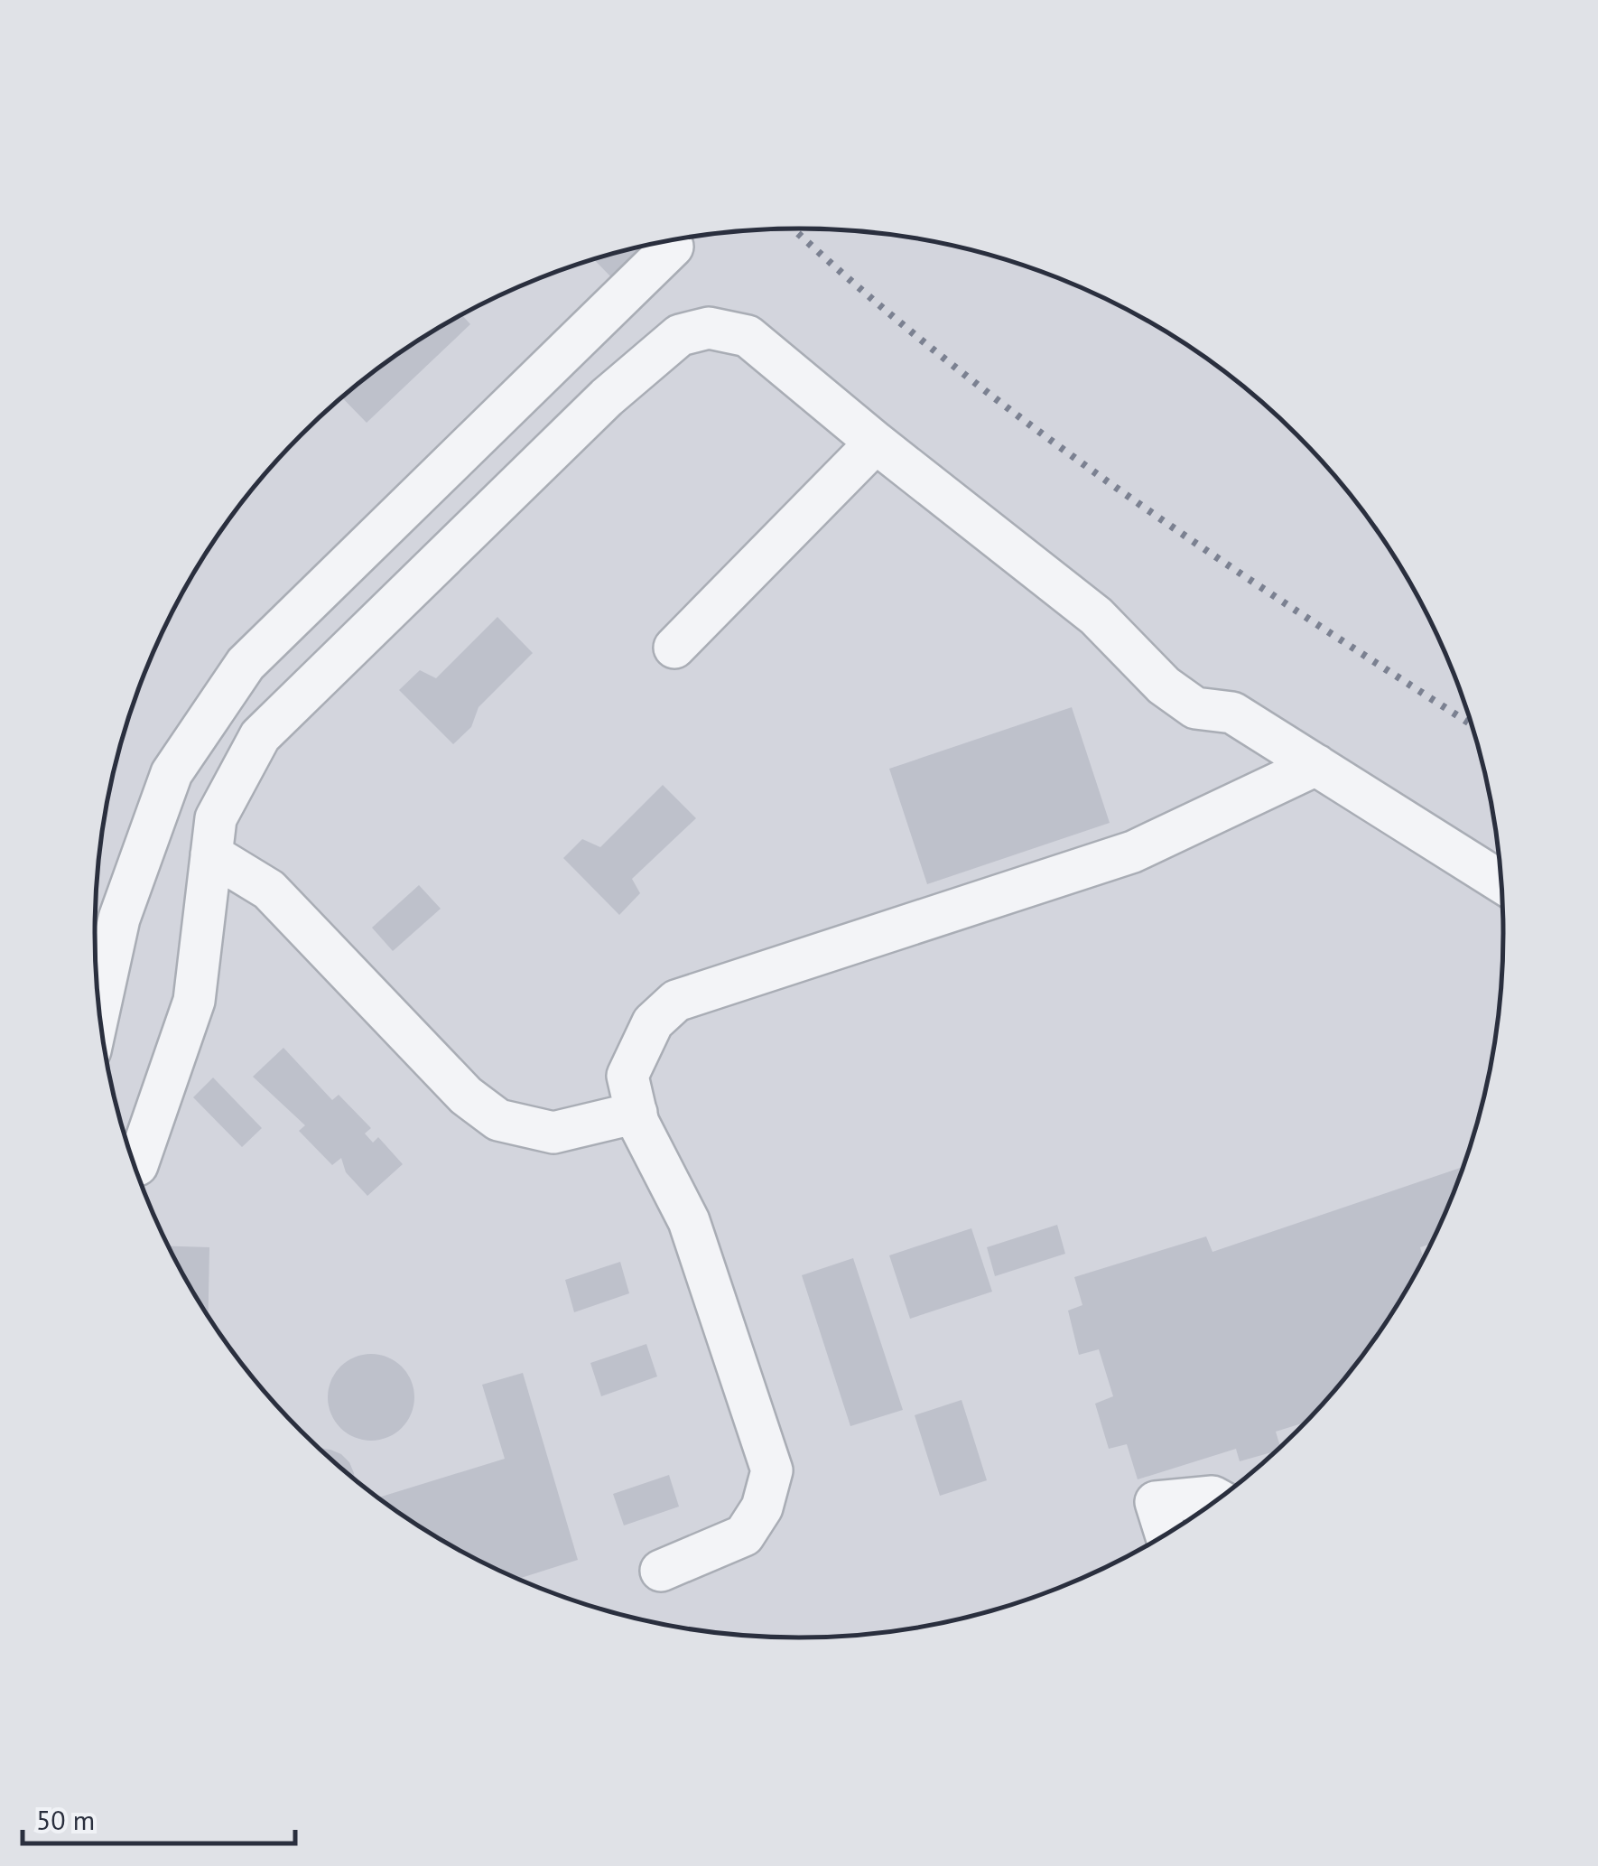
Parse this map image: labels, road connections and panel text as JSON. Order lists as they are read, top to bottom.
{
  "scale_bar": "50 m"
}
